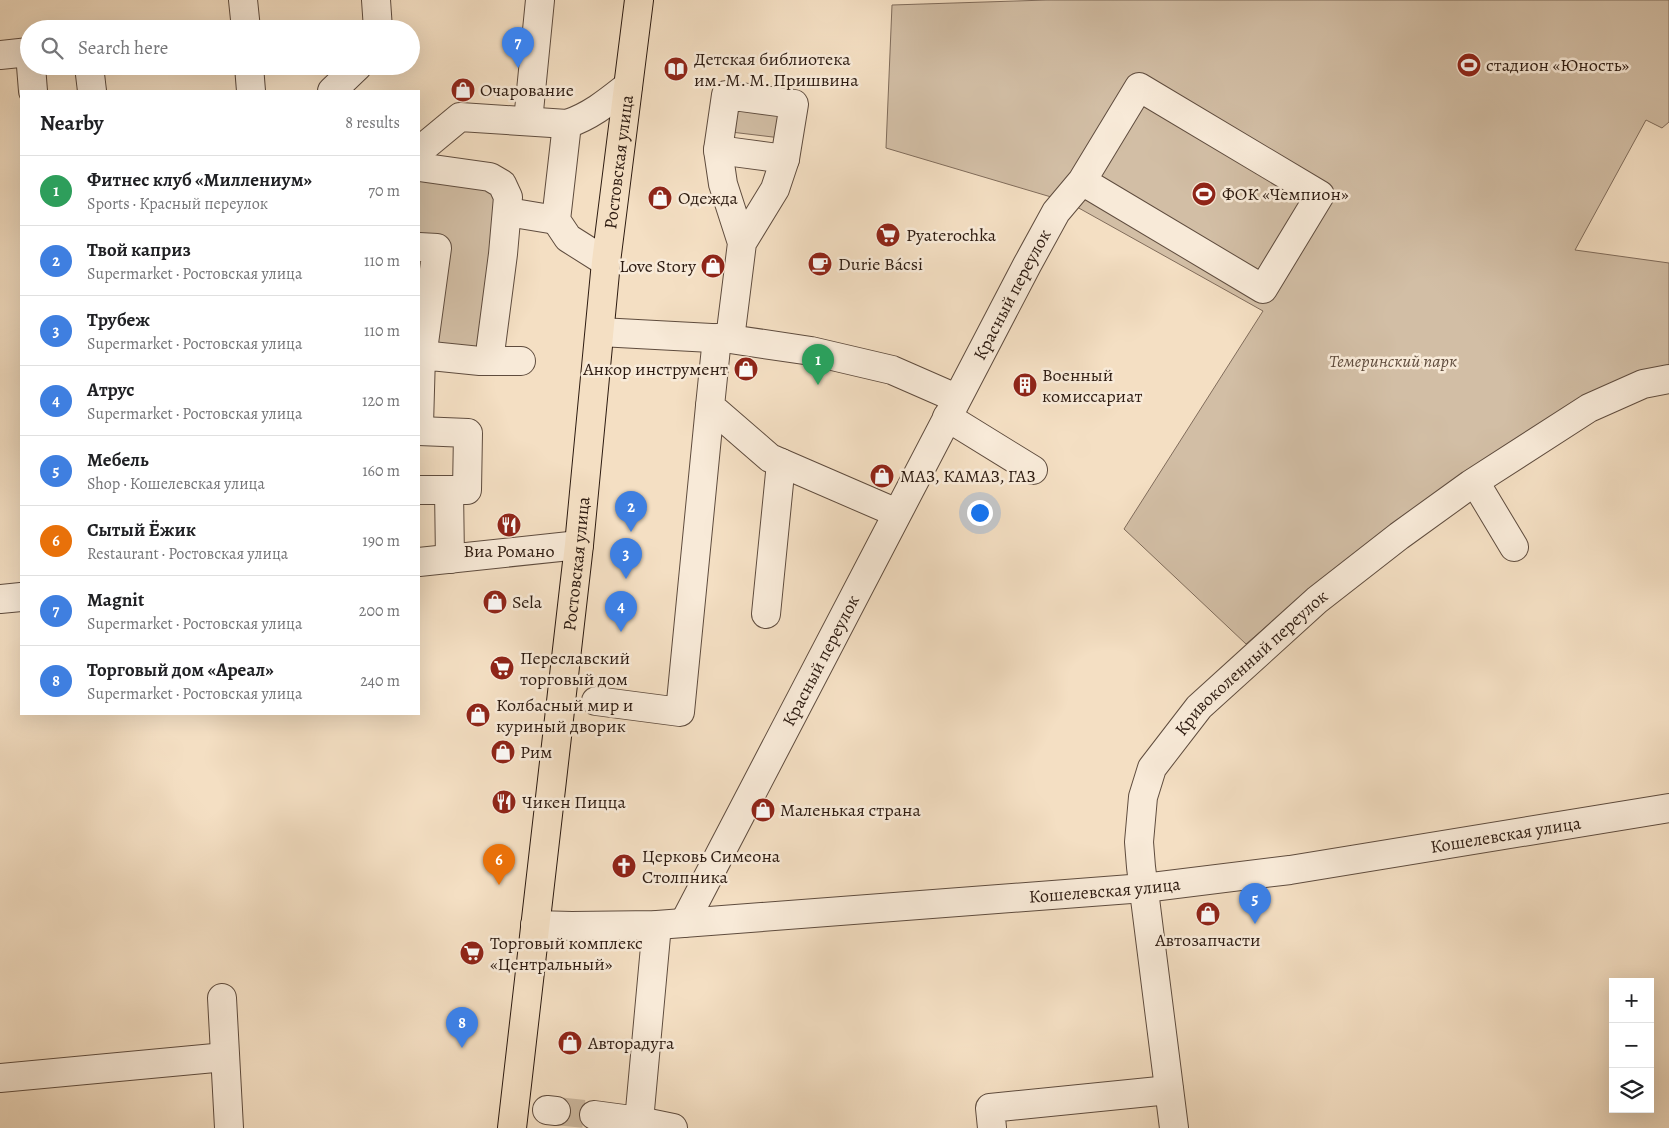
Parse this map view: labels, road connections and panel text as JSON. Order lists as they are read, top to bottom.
{
  "streets": {
    "main road": ["Ростовская улица"],
    "street": ["Красный переулок", "Кривоколенный переулок", "Кошелевская улица"]
  },
  "crossings": [
    ["Ростовская улица", "Кошелевская улица"],
    ["Красный переулок", "Кошелевская улица"],
    ["Кривоколенный переулок", "Кошелевская улица"]
  ],
  "parks": ["Темеринский парк"],
  "places": {
    "sports": ["стадион «Юность»", "ФОК «Чемпион»"],
    "library": ["Детская библиотека им. М. М. Пришвина"],
    "shop": [
      "Очарование",
      "Одежда",
      "Love Story",
      "Анкор инструмент",
      "МАЗ, КАМАЗ, ГАЗ",
      "Sela",
      "Колбасный мир и куриный дворик",
      "Рим",
      "Маленькая страна",
      "Автозапчасти",
      "Авторадуга"
    ],
    "supermarket": ["Pyaterochka", "Переславский торговый дом", "Торговый комплекс «Центральный»"],
    "cafe": ["Durie Bácsi"],
    "building": ["Военный комиссариат"],
    "restaurant": ["Виа Романо", "Чикен Пицца"],
    "church": ["Церковь Симеона Столпника"]
  },
  "page": {
    "search": "Search here",
    "pins": [
      "7",
      "1",
      "2",
      "3",
      "4",
      "6",
      "5",
      "8"
    ],
    "heading": ["Nearby", "8 results"],
    "list": [
      {
        "mark": "1",
        "name": "Фитнес клуб «Миллениум»",
        "note": "Sports · Красный переулок",
        "value": "70 m"
      },
      {
        "mark": "2",
        "name": "Твой каприз",
        "note": "Supermarket · Ростовская улица",
        "value": "110 m"
      },
      {
        "mark": "3",
        "name": "Трубеж",
        "note": "Supermarket · Ростовская улица",
        "value": "110 m"
      },
      {
        "mark": "4",
        "name": "Атрус",
        "note": "Supermarket · Ростовская улица",
        "value": "120 m"
      },
      {
        "mark": "5",
        "name": "Мебель",
        "note": "Shop · Кошелевская улица",
        "value": "160 m"
      },
      {
        "mark": "6",
        "name": "Сытый Ёжик",
        "note": "Restaurant · Ростовская улица",
        "value": "190 m"
      },
      {
        "mark": "7",
        "name": "Magnit",
        "note": "Supermarket · Ростовская улица",
        "value": "200 m"
      },
      {
        "mark": "8",
        "name": "Торговый дом «Ареал»",
        "note": "Supermarket · Ростовская улица",
        "value": "240 m"
      }
    ],
    "map_buttons": ["+", "−"]
  }
}
